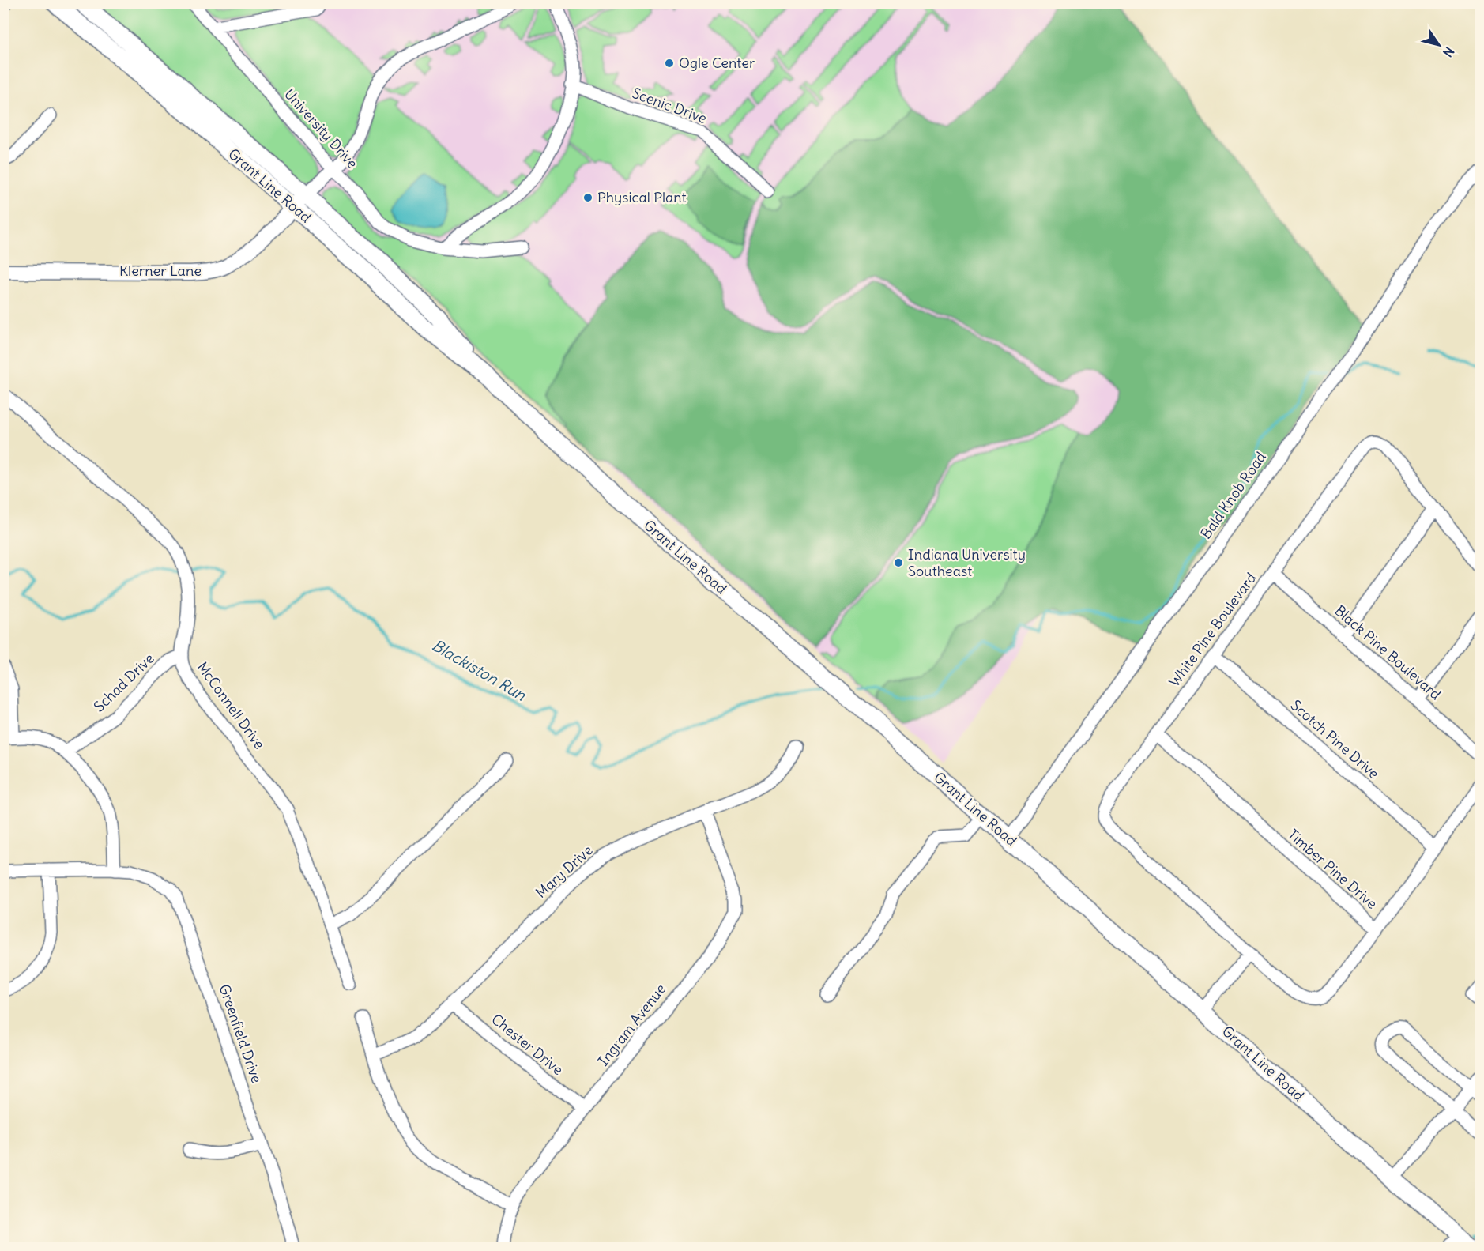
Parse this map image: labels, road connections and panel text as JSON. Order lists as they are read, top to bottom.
{
  "streets": {
    "main road": ["Grant Line Road"],
    "street": [
      "Scenic Drive",
      "University Drive",
      "Klerner Lane",
      "Bald Knob Road",
      "White Pine Boulevard",
      "Black Pine Boulevard",
      "Schad Drive",
      "McConnell Drive",
      "Scotch Pine Drive",
      "Timber Pine Drive",
      "Mary Drive",
      "Ingram Avenue",
      "Greenfield Drive",
      "Chester Drive"
    ]
  },
  "crossings": [
    ["Grant Line Road", "Klerner Lane"],
    ["Grant Line Road", "Bald Knob Road"],
    ["White Pine Boulevard", "Black Pine Boulevard"],
    ["White Pine Boulevard", "Scotch Pine Drive"],
    ["White Pine Boulevard", "Timber Pine Drive"],
    ["Schad Drive", "McConnell Drive"],
    ["Scotch Pine Drive", "Timber Pine Drive"],
    ["Mary Drive", "Ingram Avenue"],
    ["Mary Drive", "Chester Drive"],
    ["Ingram Avenue", "Chester Drive"]
  ],
  "water": ["Blackiston Run"],
  "places": ["Ogle Center", "Physical Plant", "Indiana University Southeast"],
  "north": "bottom right"
}
